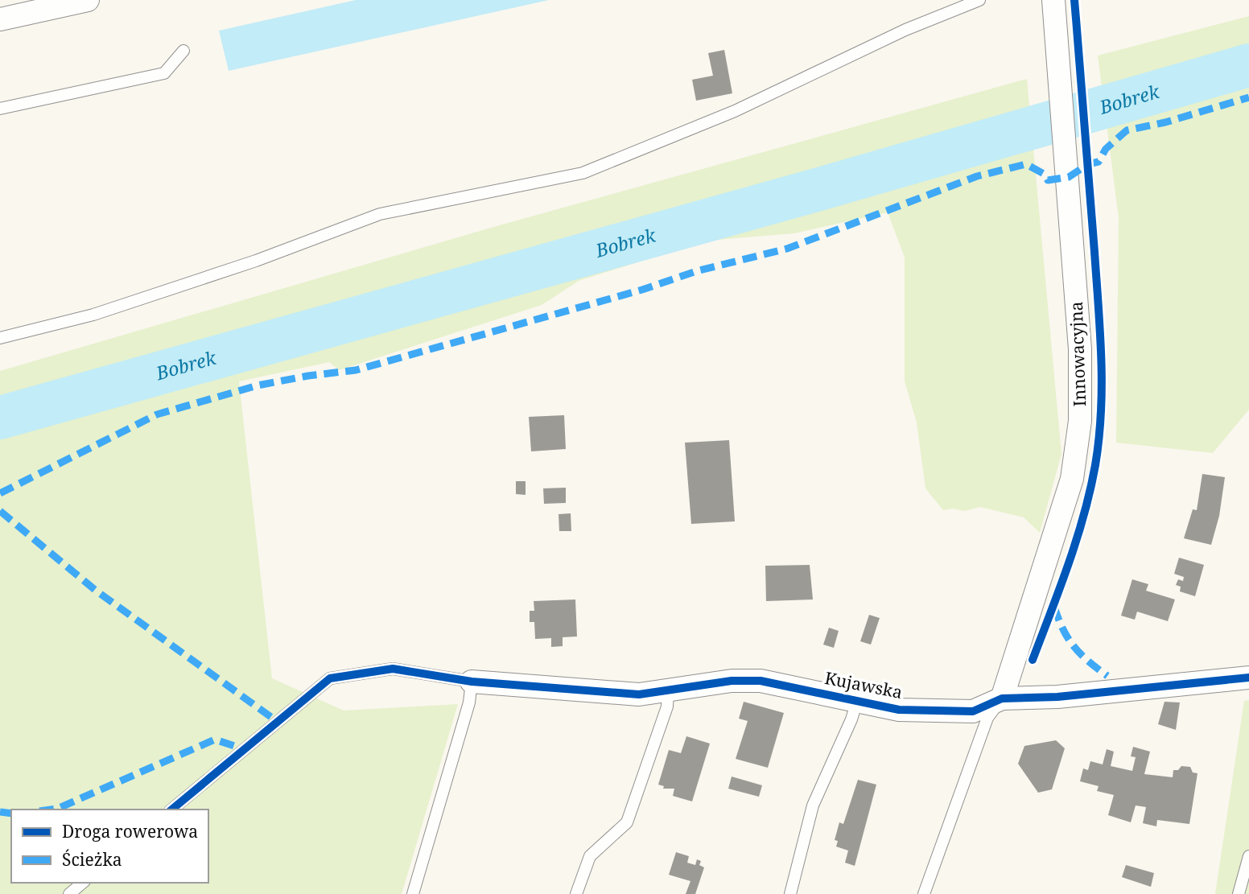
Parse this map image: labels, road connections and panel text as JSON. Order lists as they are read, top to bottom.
{
  "streets": {
    "street": ["Innowacyjna", "Kujawska"]
  },
  "crossings": [
    ["Innowacyjna", "Kujawska"]
  ],
  "water": ["Bobrek"],
  "legend": ["Droga rowerowa", "Ścieżka"]
}
